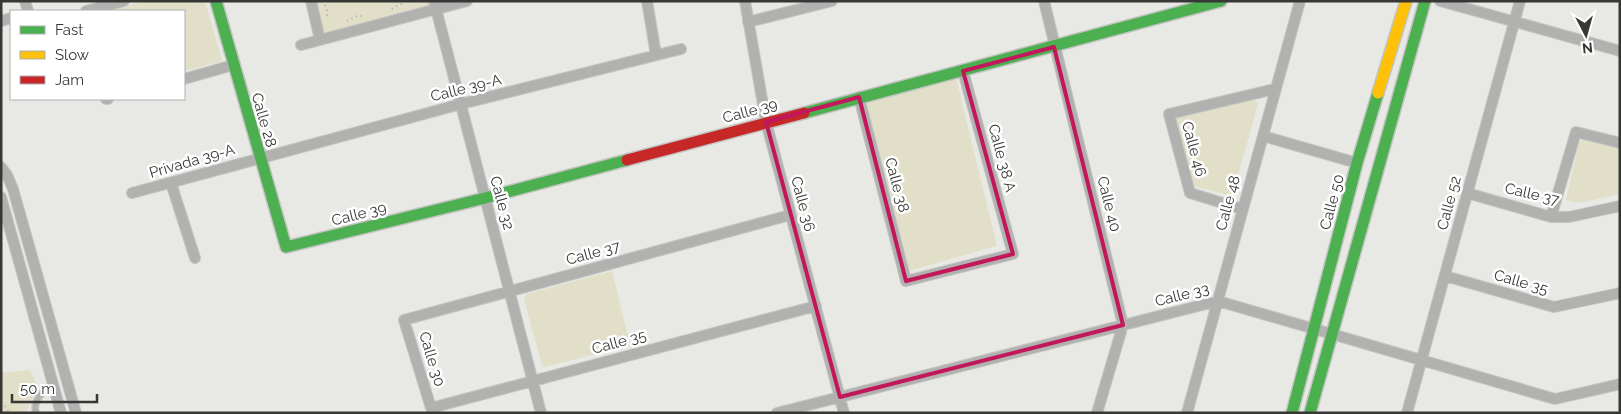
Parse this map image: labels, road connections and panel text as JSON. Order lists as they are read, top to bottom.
{
  "streets": {
    "street": [
      "Calle 39-A",
      "Calle 39",
      "Calle 28",
      "Calle 46",
      "Calle 38 A",
      "Privada 39-A",
      "Calle 38",
      "Calle 37",
      "Calle 50",
      "Calle 32",
      "Calle 48",
      "Calle 52",
      "Calle 36",
      "Calle 40",
      "Calle 35",
      "Calle 33",
      "Calle 30"
    ]
  },
  "crossings": [
    ["Calle 39-A", "Calle 28"],
    ["Calle 39-A", "Privada 39-A"],
    ["Calle 39-A", "Calle 32"],
    ["Calle 39", "Calle 28"],
    ["Calle 39", "Calle 38 A"],
    ["Calle 39", "Calle 38"],
    ["Calle 39", "Calle 32"],
    ["Calle 39", "Calle 36"],
    ["Calle 39", "Calle 40"],
    ["Calle 28", "Privada 39-A"],
    ["Calle 46", "Calle 48"],
    ["Calle 38 A", "Calle 38"],
    ["Calle 37", "Calle 32"],
    ["Calle 37", "Calle 52"],
    ["Calle 37", "Calle 36"],
    ["Calle 37", "Calle 30"],
    ["Calle 50", "Calle 33"],
    ["Calle 32", "Calle 35"],
    ["Calle 48", "Calle 33"],
    ["Calle 52", "Calle 35"],
    ["Calle 52", "Calle 33"],
    ["Calle 36", "Calle 35"],
    ["Calle 36", "Calle 33"],
    ["Calle 40", "Calle 33"],
    ["Calle 35", "Calle 30"]
  ],
  "legend": ["Fast", "Slow", "Jam"],
  "scale_bar": "50 m",
  "north": "bottom"
}
